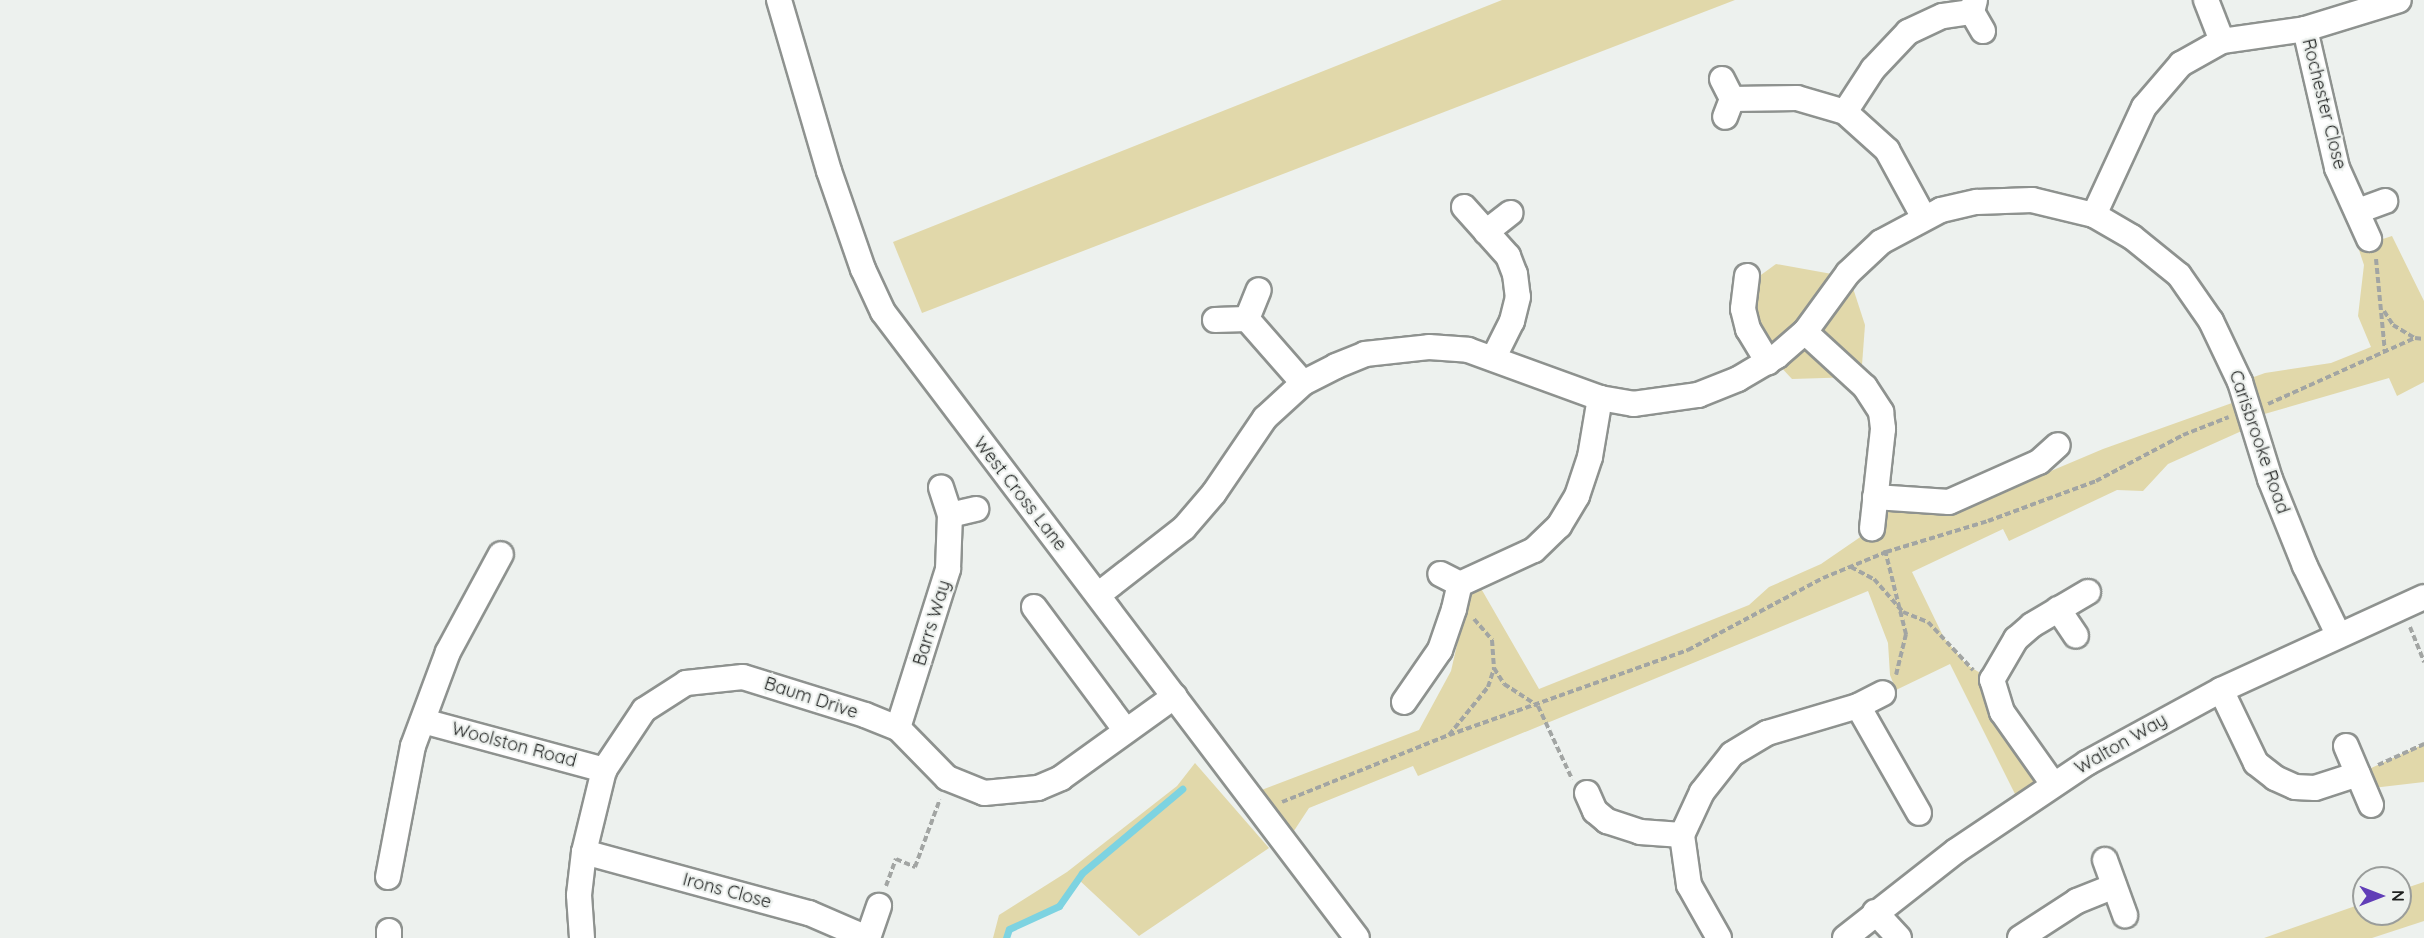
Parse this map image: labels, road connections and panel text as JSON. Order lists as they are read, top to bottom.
{
  "streets": {
    "street": [
      "Rochester Close",
      "Carisbrooke Road",
      "West Cross Lane",
      "Barrs Way",
      "Baum Drive",
      "Walton Way",
      "Woolston Road",
      "Irons Close"
    ]
  },
  "crossings": [
    ["Carisbrooke Road", "West Cross Lane"],
    ["Carisbrooke Road", "Walton Way"],
    ["West Cross Lane", "Baum Drive"],
    ["Barrs Way", "Baum Drive"],
    ["Baum Drive", "Woolston Road"],
    ["Baum Drive", "Irons Close"]
  ],
  "north": "right"
}
